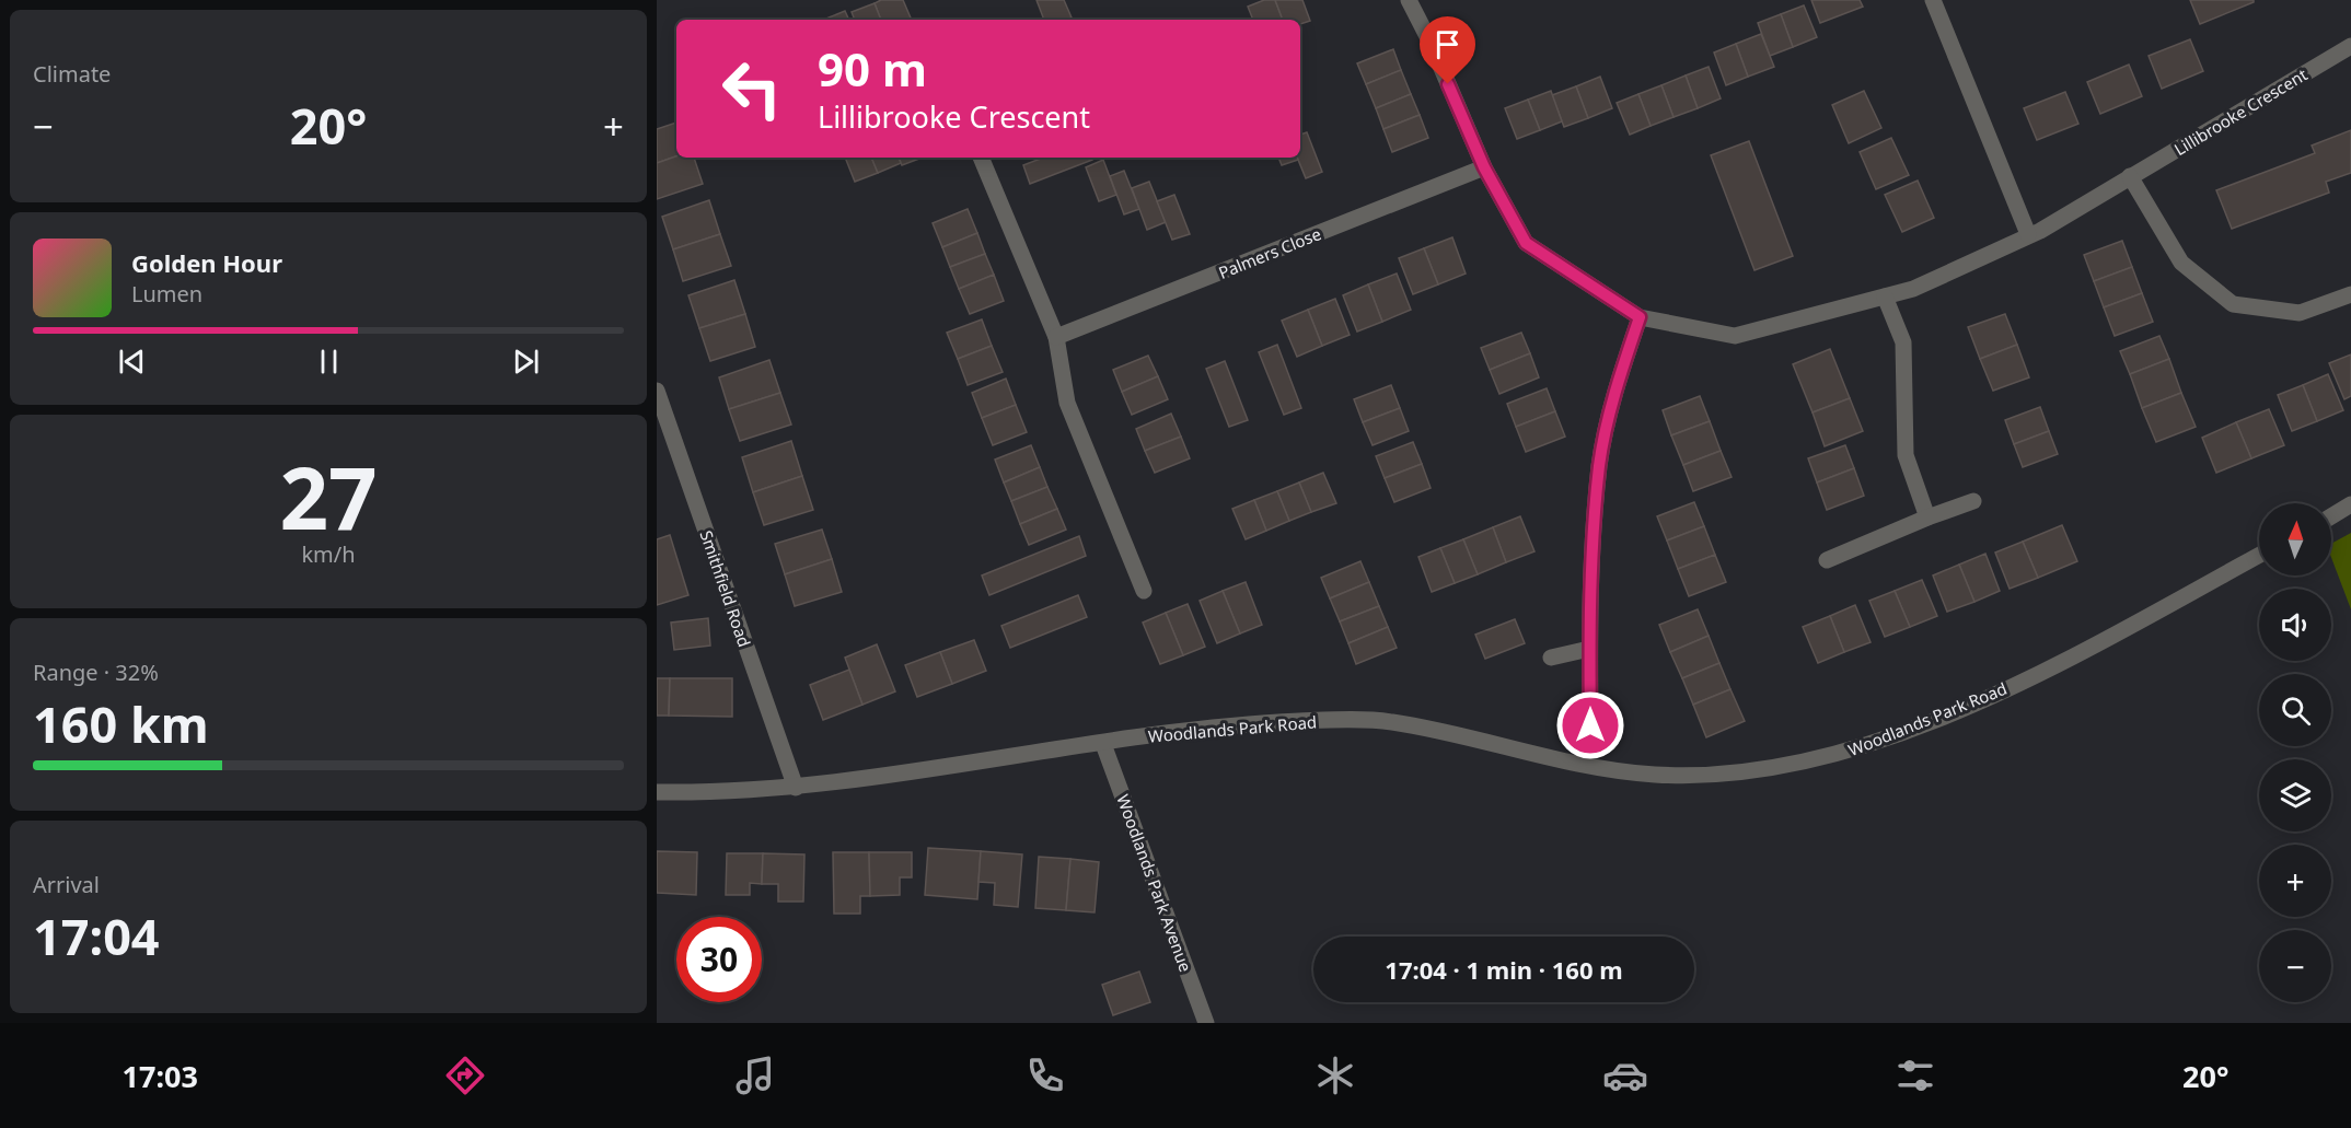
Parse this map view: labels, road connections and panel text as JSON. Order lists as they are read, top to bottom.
{
  "streets": {
    "street": [
      "Lillibrooke Crescent",
      "Palmers Close",
      "Smithfield Road",
      "Woodlands Park Road",
      "Woodlands Park Avenue"
    ]
  },
  "crossings": [
    ["Lillibrooke Crescent", "Palmers Close"],
    ["Smithfield Road", "Woodlands Park Road"],
    ["Woodlands Park Road", "Woodlands Park Avenue"]
  ],
  "north": "top",
  "page": {
    "tile": [
      "Climate",
      ["27", "km/h"],
      ["Range · 32%", "160 km"],
      ["Arrival", "17:04"]
    ],
    "turn": ["90 m", "Lillibrooke Crescent"],
    "heat": ["−", "20°", "+"],
    "song": ["Golden Hour", "Lumen"],
    "map_buttons": ["+", "−"],
    "limit": "30",
    "trip": "17:04 · 1 min · 160 m",
    "tabs": ["17:03", "20°"]
  }
}
